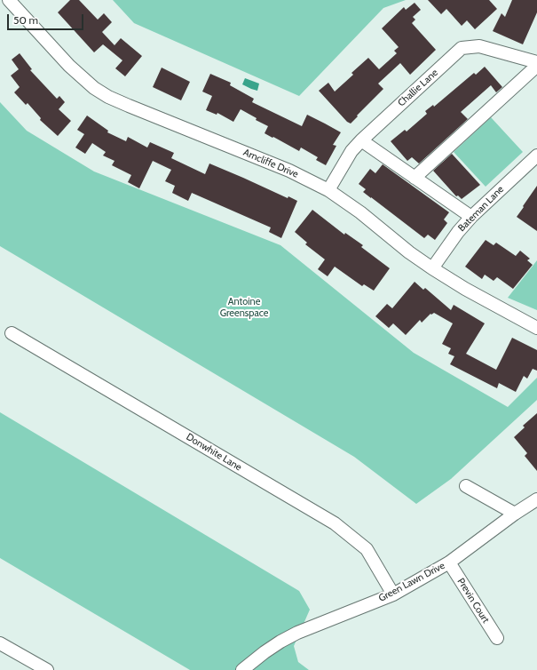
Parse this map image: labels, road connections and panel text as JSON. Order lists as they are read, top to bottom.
{
  "streets": {
    "street": [
      "Challie Lane",
      "Arncliffe Drive",
      "Bateman Lane",
      "Donwhite Lane",
      "Green Lawn Drive",
      "Previn Court"
    ]
  },
  "crossings": [
    ["Challie Lane", "Arncliffe Drive"],
    ["Arncliffe Drive", "Bateman Lane"],
    ["Donwhite Lane", "Green Lawn Drive"],
    ["Green Lawn Drive", "Previn Court"]
  ],
  "parks": ["Antoine Greenspace"],
  "scale_bar": "50 m"
}
